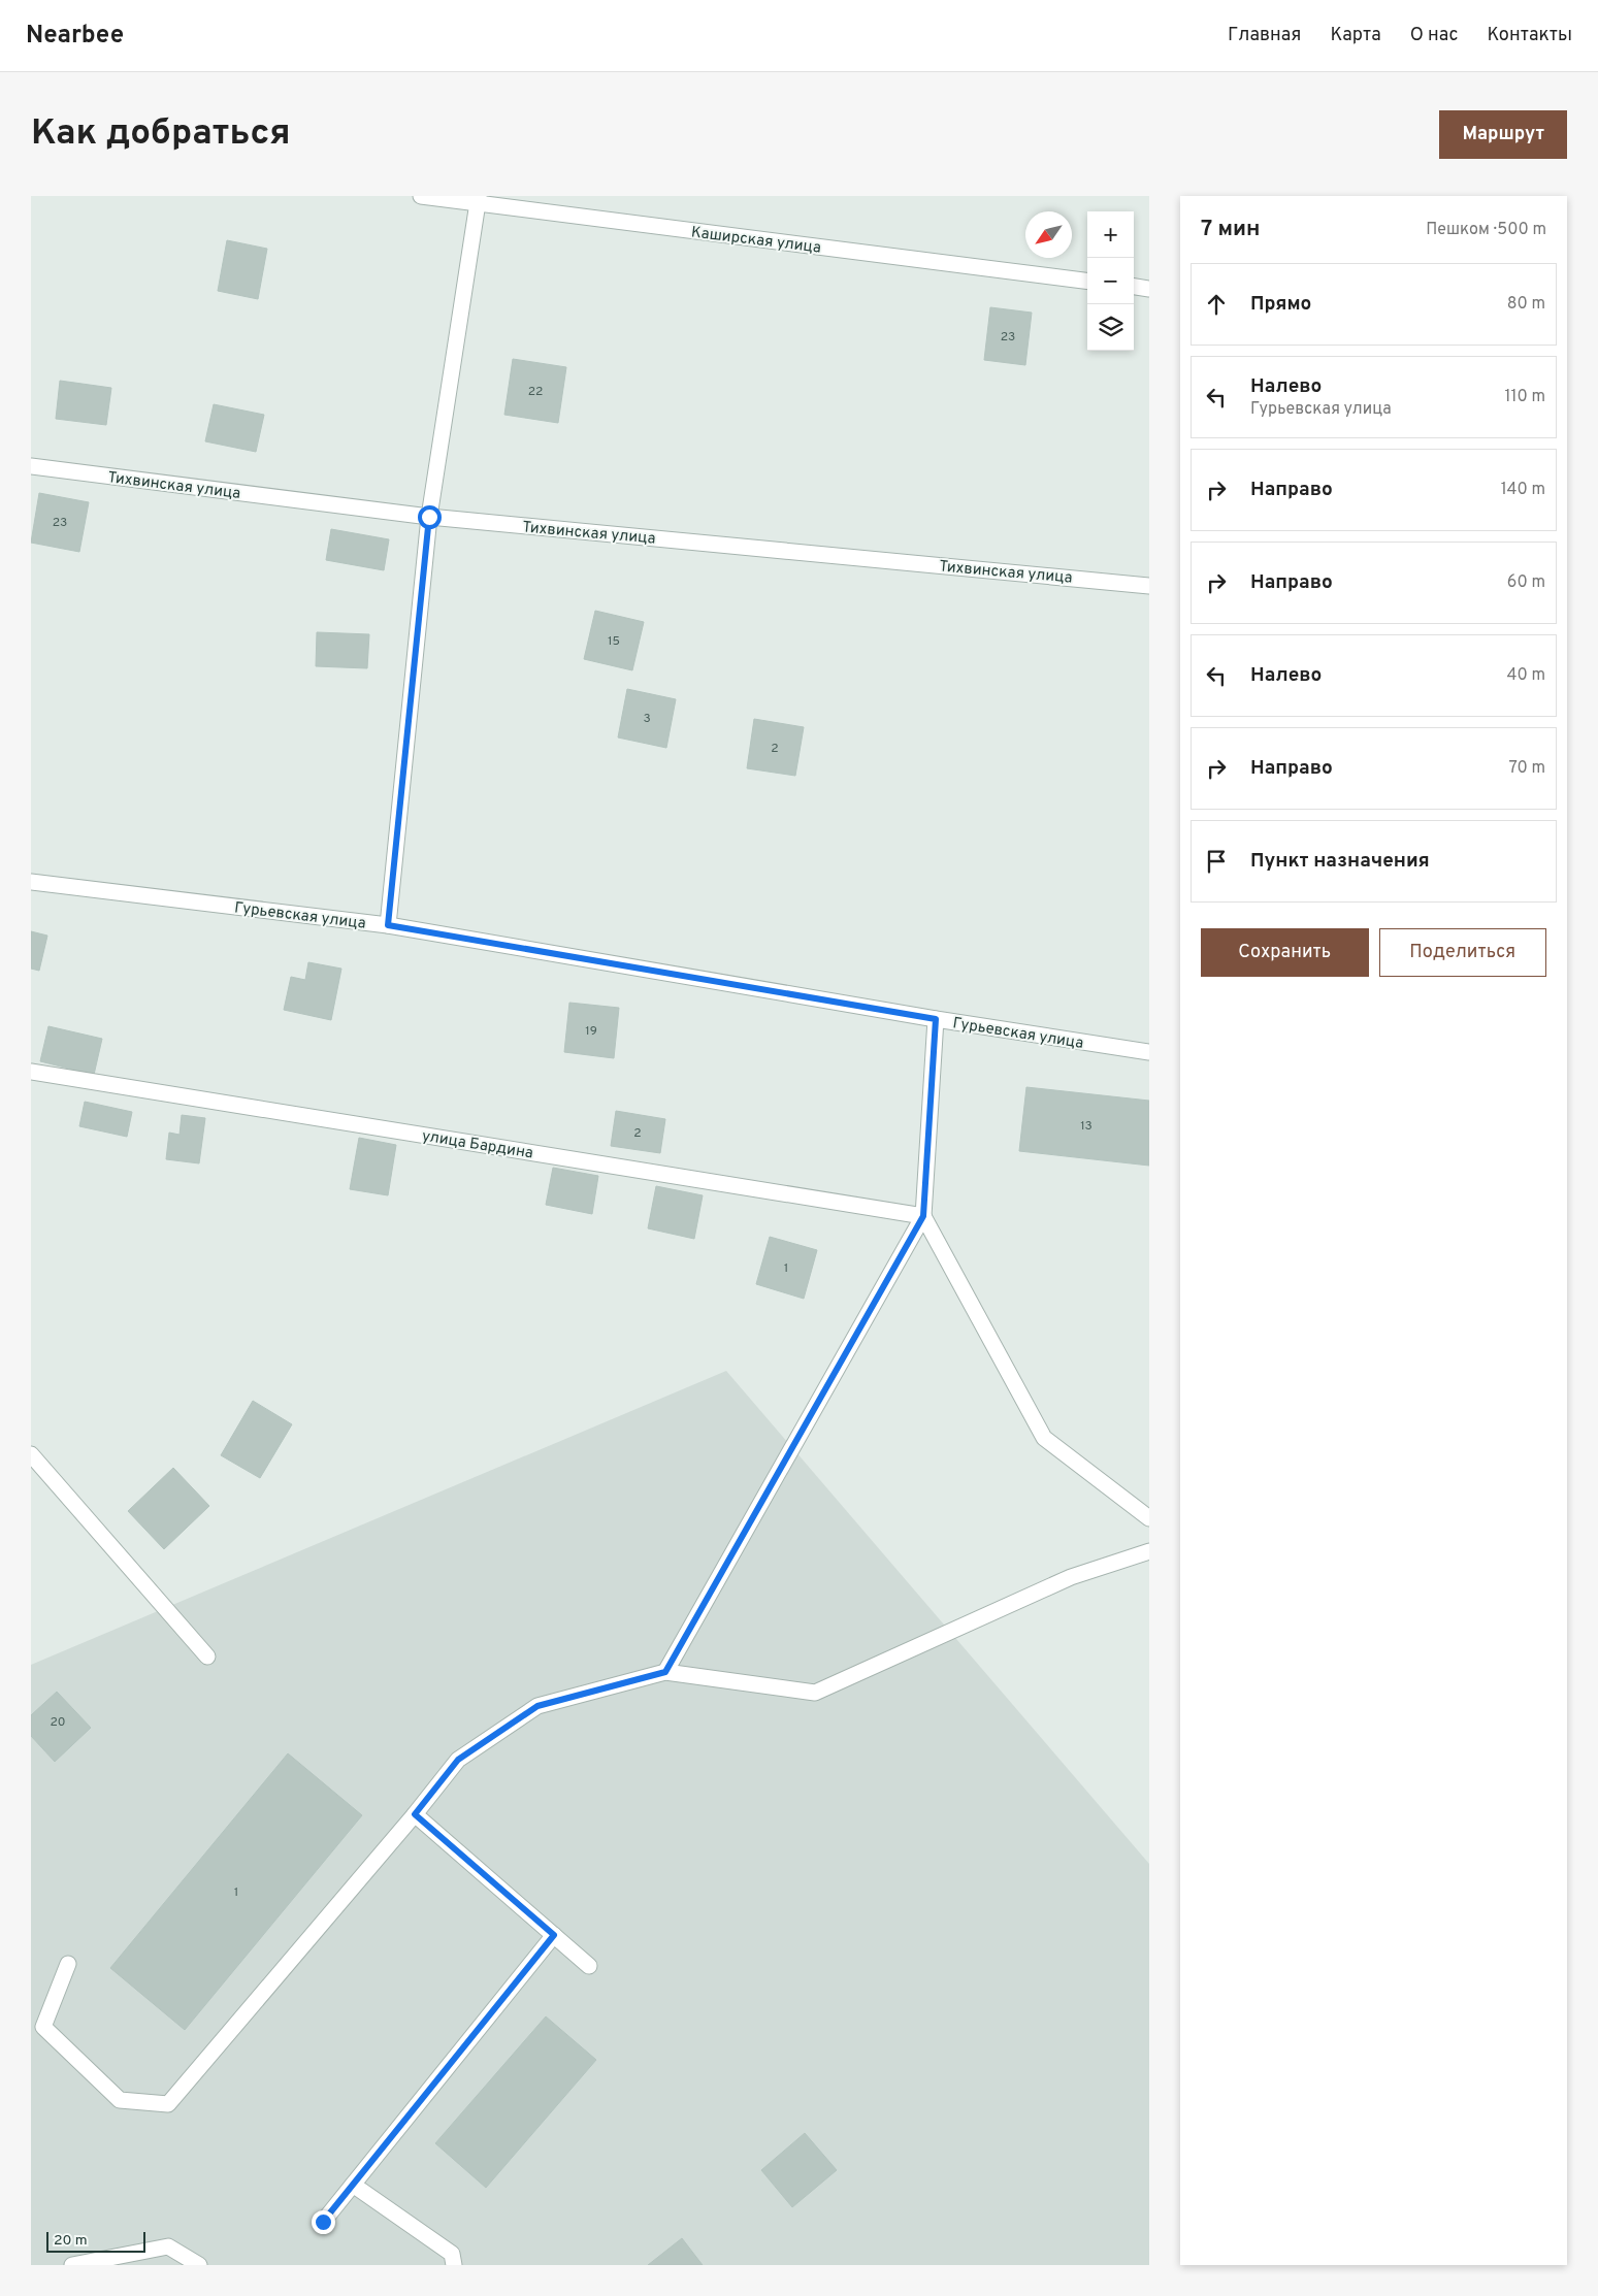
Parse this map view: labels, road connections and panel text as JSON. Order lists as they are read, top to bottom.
{
  "streets": {
    "street": [
      "Каширская улица",
      "Тихвинская улица",
      "Гурьевская улица",
      "улица Бардина"
    ]
  },
  "house_numbers": [
    "23",
    "22",
    "23",
    "15",
    "3",
    "2",
    "19",
    "13",
    "2",
    "1",
    "20",
    "1"
  ],
  "scale_bar": "20 m",
  "north": "bottom left",
  "page": {
    "header": "Nearbee",
    "nav": [
      "Главная",
      "Карта",
      "О нас",
      "Контакты"
    ],
    "buttons": [
      "Маршрут",
      ["Сохранить", "Поделиться"]
    ],
    "title": "Как добраться",
    "heading": ["7 мин", "Пешком · 500 m"],
    "map_buttons": ["+", "−"],
    "list": [
      ["Прямо", "80 m"],
      ["Налево", "Гурьевская улица", "110 m"],
      ["Направо", "140 m"],
      ["Направо", "60 m"],
      ["Налево", "40 m"],
      ["Направо", "70 m"],
      "Пункт назначения"
    ],
    "scale": "20 m"
  }
}
